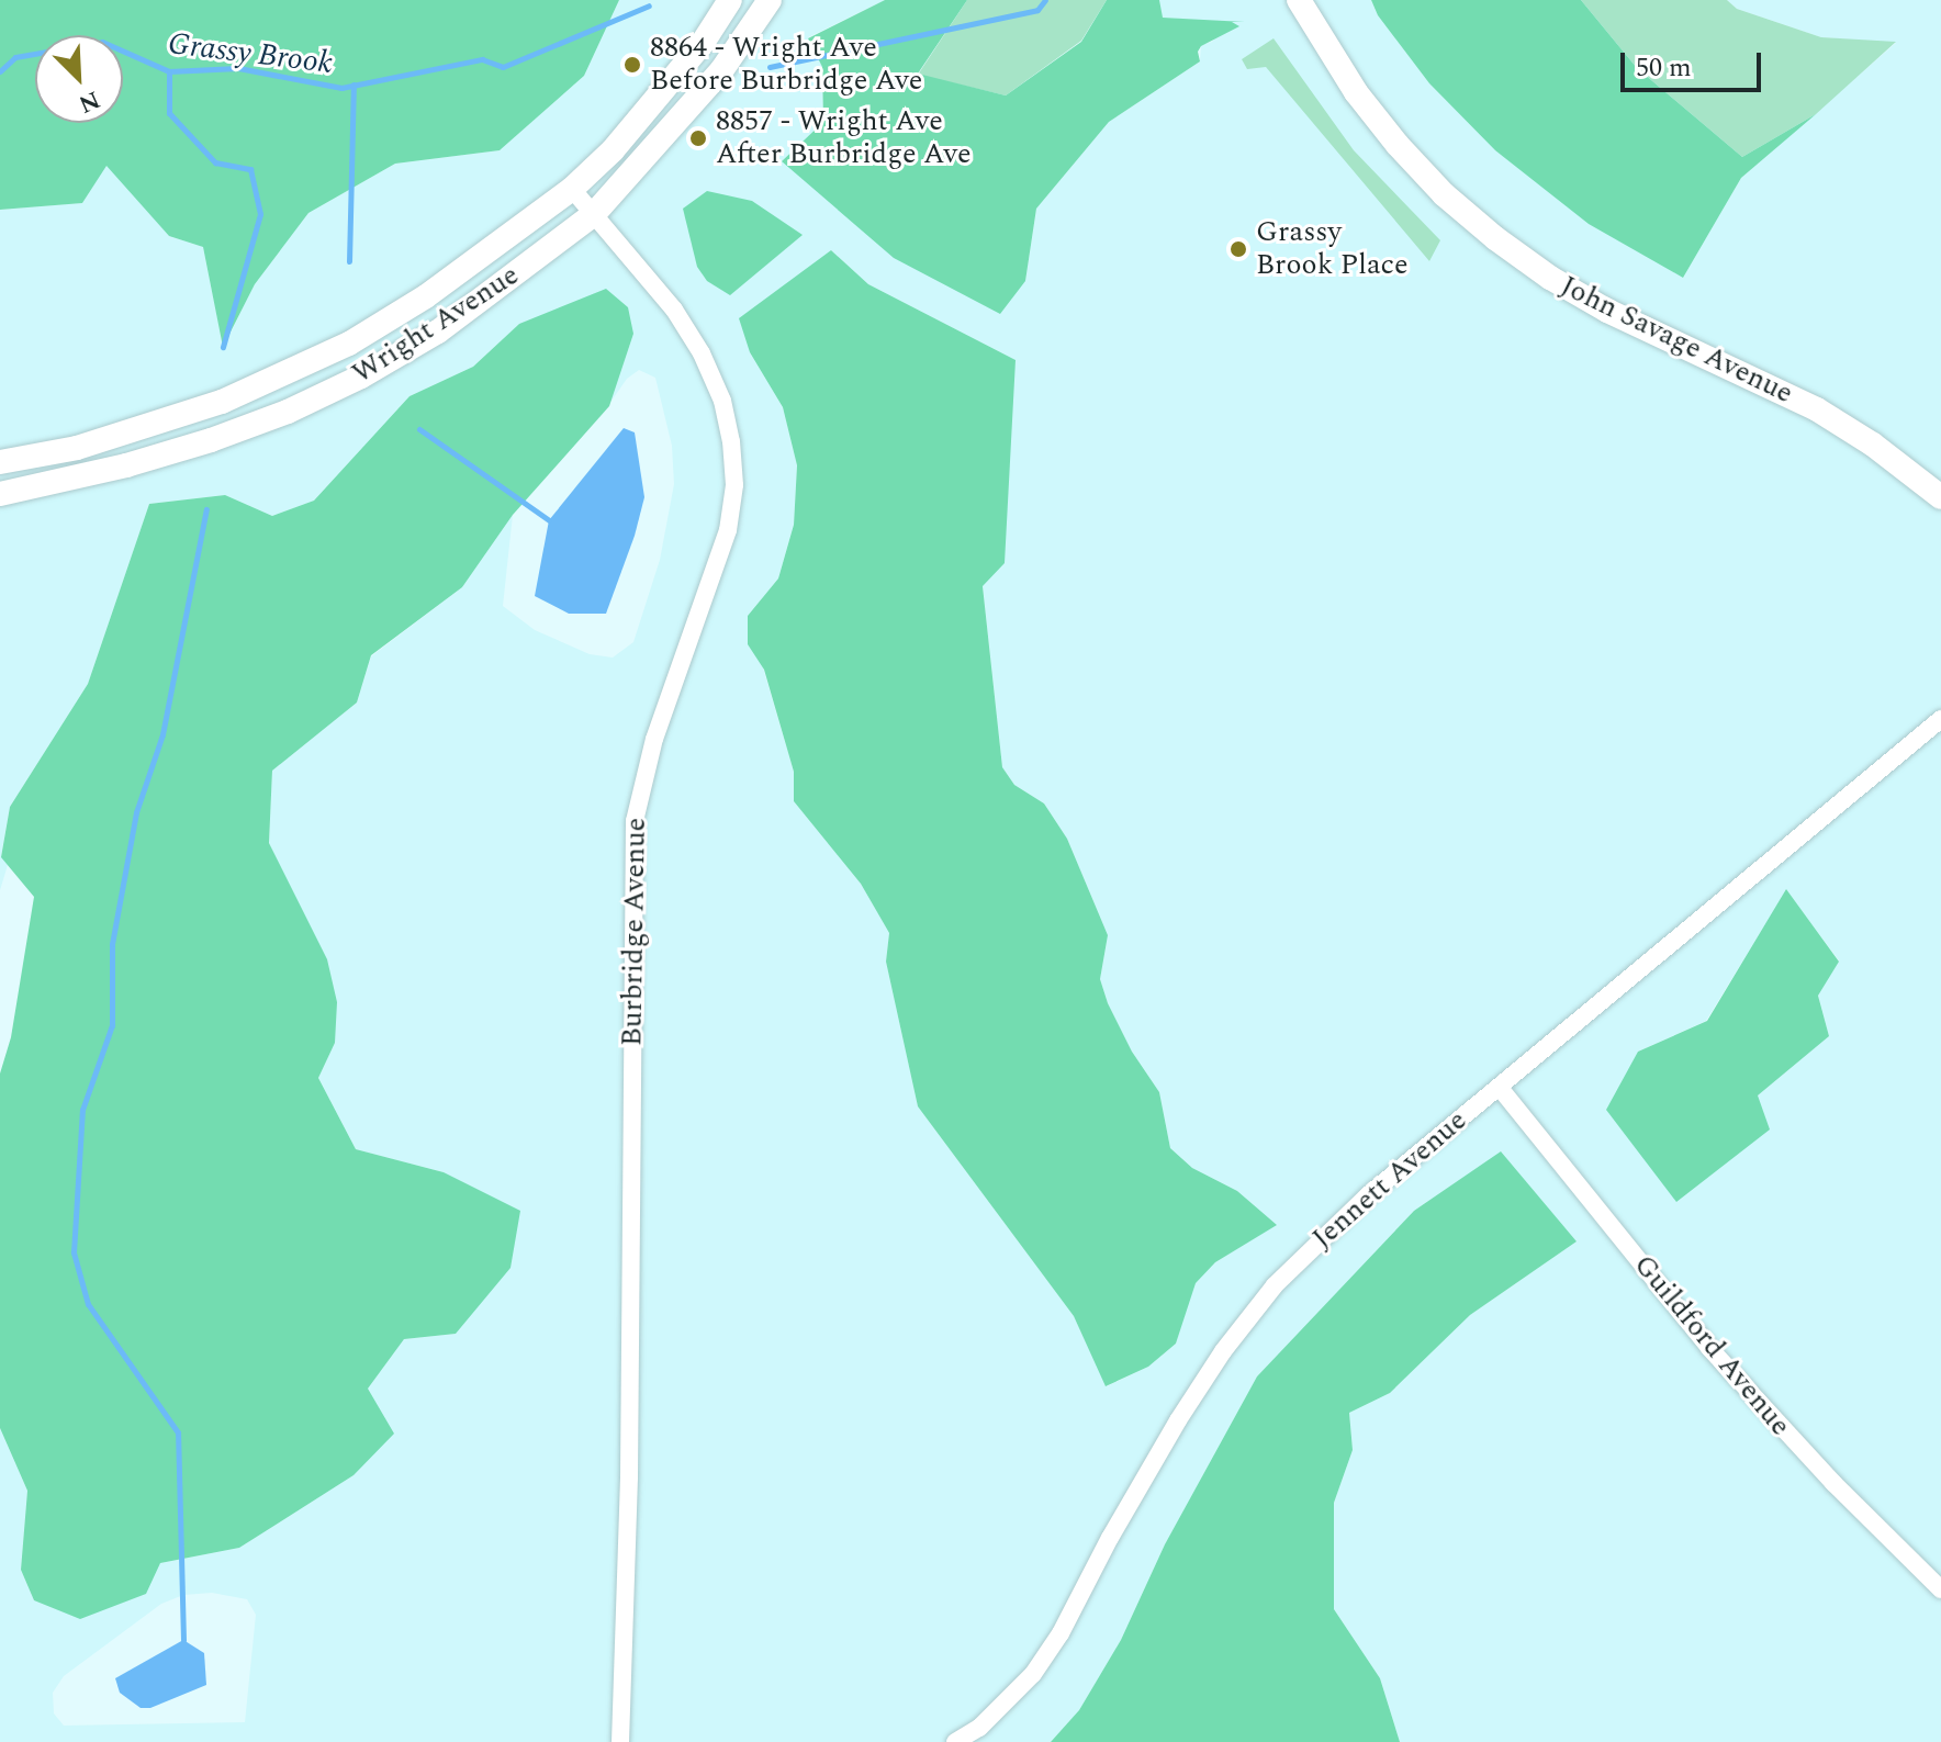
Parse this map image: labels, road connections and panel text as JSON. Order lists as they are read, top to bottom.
{
  "streets": {
    "main road": ["Wright Avenue", "John Savage Avenue"],
    "street": ["Burbridge Avenue", "Jennett Avenue", "Guildford Avenue"]
  },
  "crossings": [
    ["Wright Avenue", "Burbridge Avenue"],
    ["Jennett Avenue", "Guildford Avenue"]
  ],
  "water": ["Grassy Brook"],
  "places": ["8864 - Wright Ave Before Burbridge Ave", "8857 - Wright Ave After Burbridge Ave", "Grassy Brook Place"],
  "scale_bar": "50 m",
  "north": "bottom right"
}
